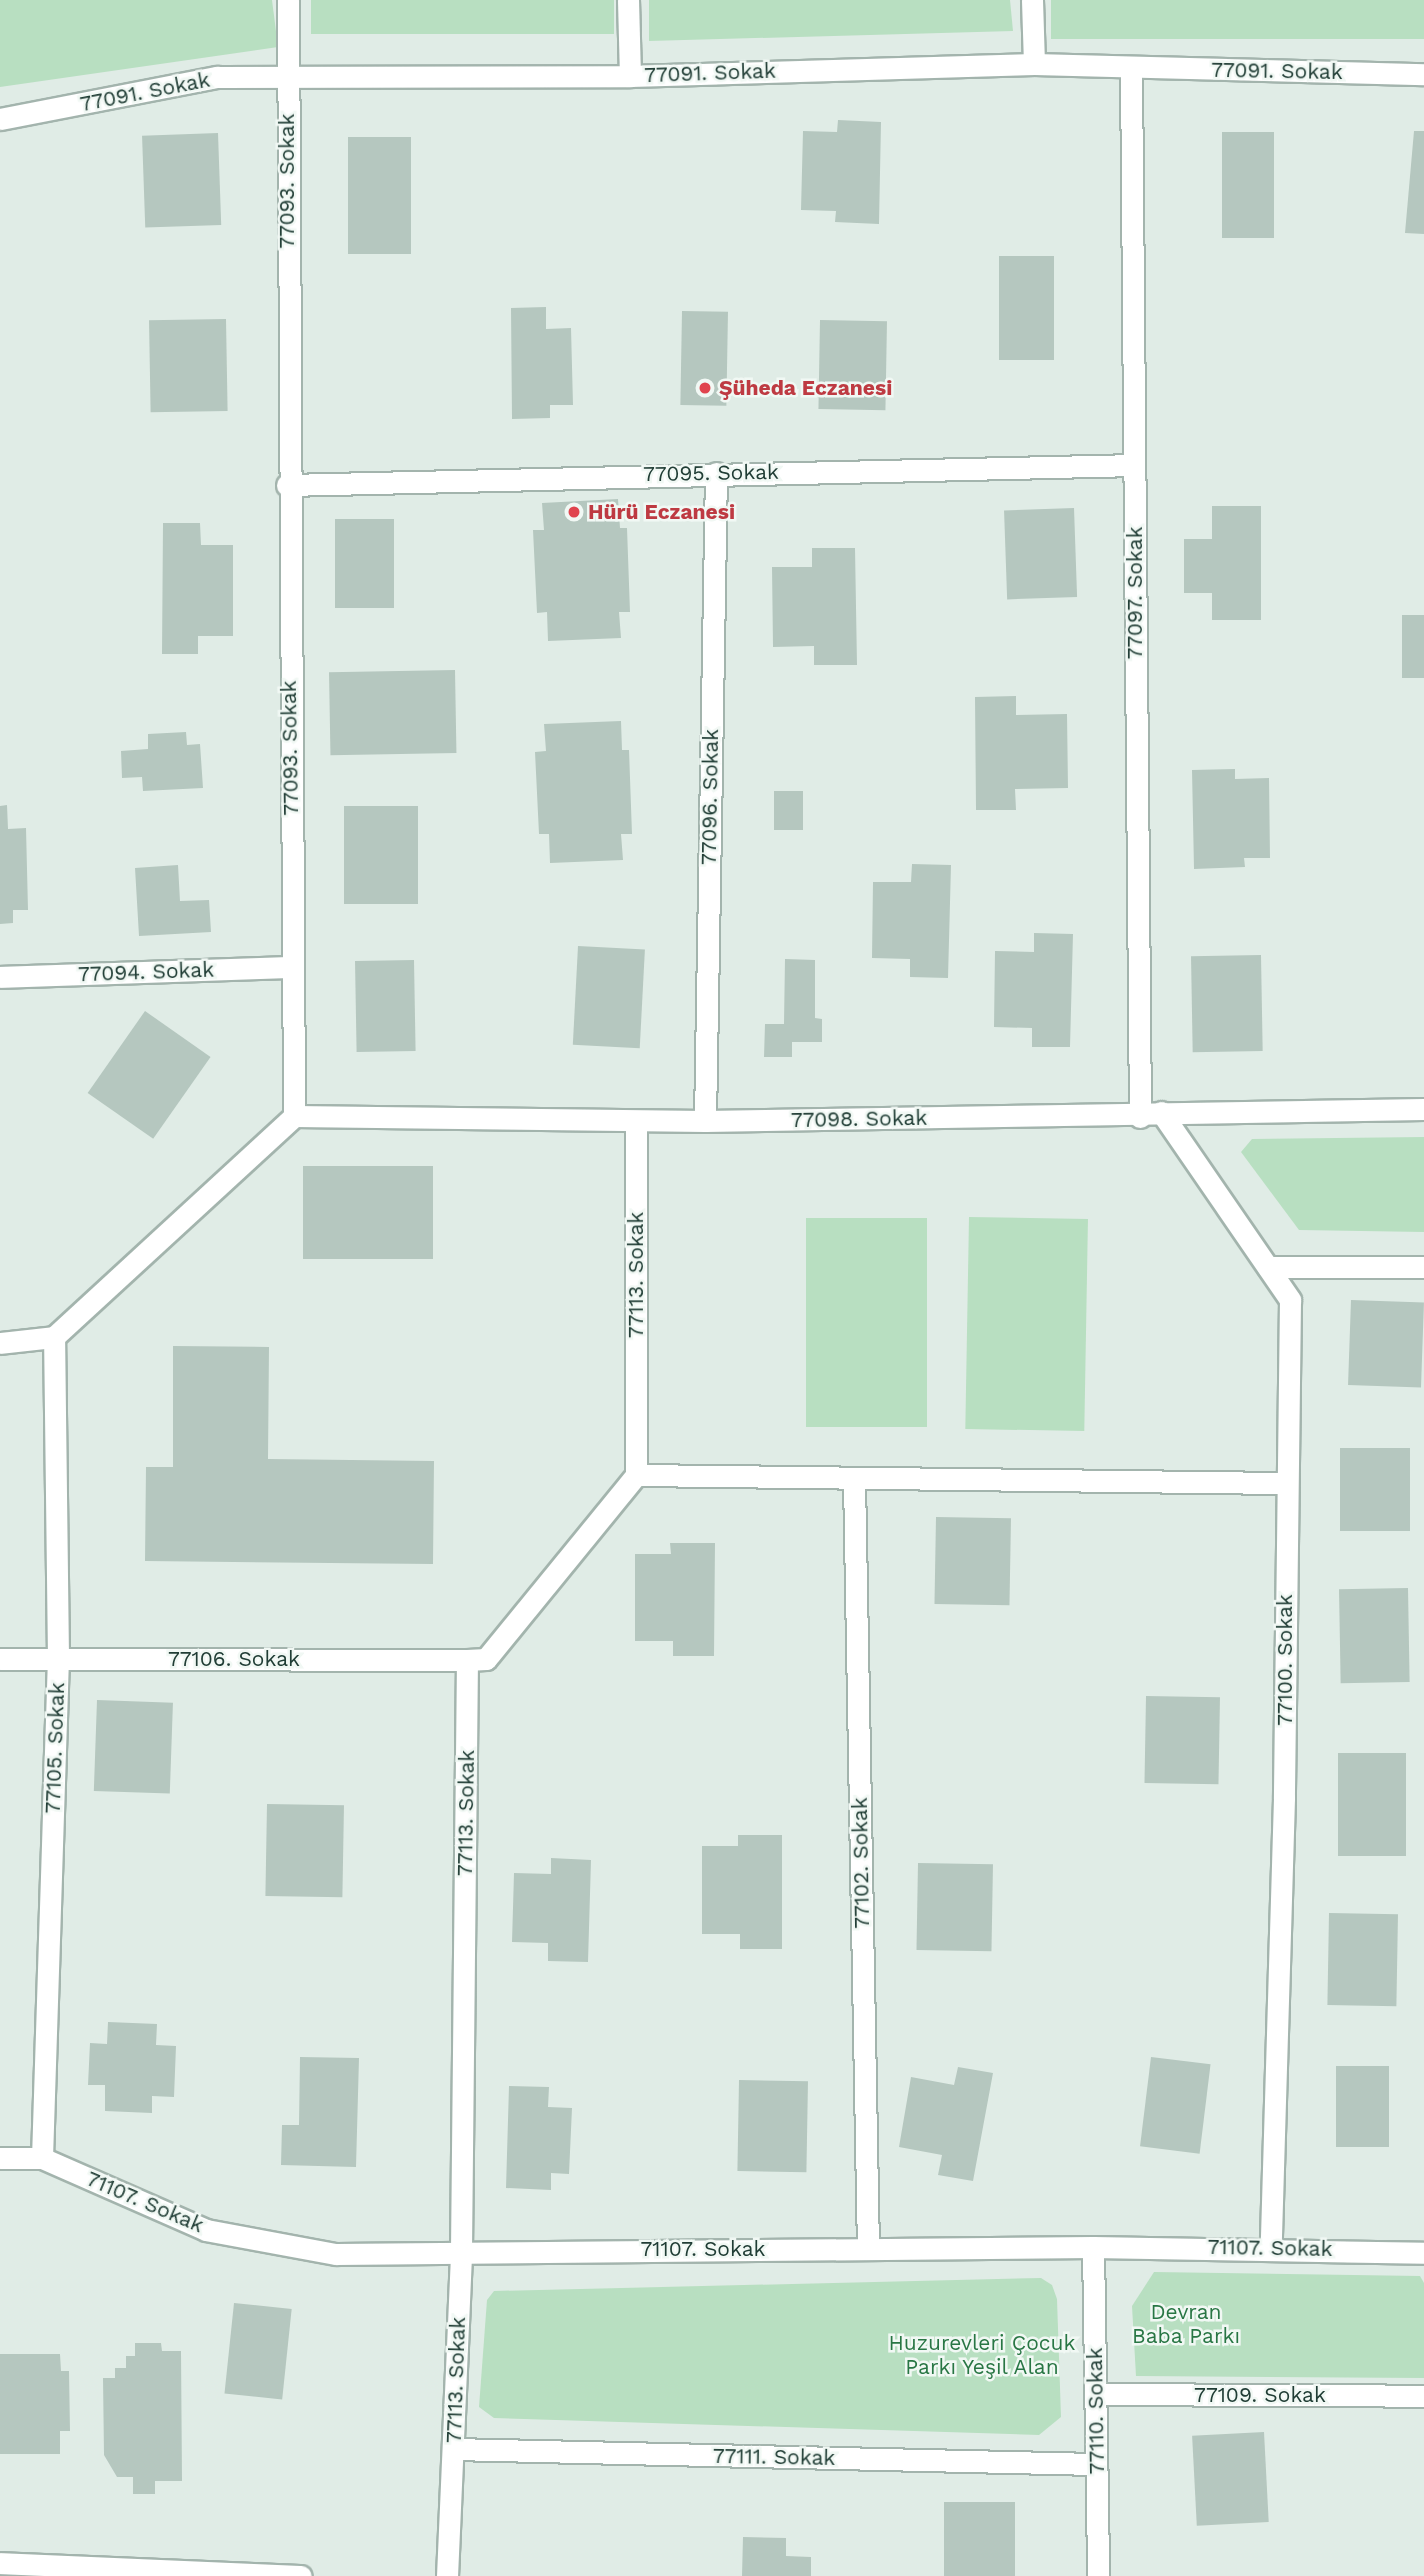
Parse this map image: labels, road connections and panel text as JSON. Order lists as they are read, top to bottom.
{
  "streets": {
    "street": [
      "77091. Sokak",
      "77093. Sokak",
      "77095. Sokak",
      "77097. Sokak",
      "77096. Sokak",
      "77094. Sokak",
      "77098. Sokak",
      "77113. Sokak",
      "77106. Sokak",
      "77100. Sokak",
      "77105. Sokak",
      "77102. Sokak",
      "71107. Sokak",
      "77109. Sokak",
      "77110. Sokak",
      "77111. Sokak"
    ]
  },
  "crossings": [
    ["77091. Sokak", "77093. Sokak"],
    ["77091. Sokak", "77097. Sokak"],
    ["77093. Sokak", "77095. Sokak"],
    ["77093. Sokak", "77094. Sokak"],
    ["77093. Sokak", "77098. Sokak"],
    ["77095. Sokak", "77097. Sokak"],
    ["77095. Sokak", "77096. Sokak"],
    ["77097. Sokak", "77098. Sokak"],
    ["77096. Sokak", "77098. Sokak"],
    ["77098. Sokak", "77113. Sokak"],
    ["77098. Sokak", "77100. Sokak"],
    ["77113. Sokak", "77106. Sokak"],
    ["77113. Sokak", "71107. Sokak"],
    ["77113. Sokak", "77111. Sokak"],
    ["77106. Sokak", "77105. Sokak"],
    ["77100. Sokak", "71107. Sokak"],
    ["77105. Sokak", "71107. Sokak"],
    ["77102. Sokak", "71107. Sokak"],
    ["71107. Sokak", "77110. Sokak"],
    ["77109. Sokak", "77110. Sokak"],
    ["77110. Sokak", "77111. Sokak"]
  ],
  "parks": ["Devran Baba Parkı", "Huzurevleri Çocuk Parkı Yeşil Alan"],
  "places": ["Şüheda Eczanesi", "Hürü Eczanesi"]
}
